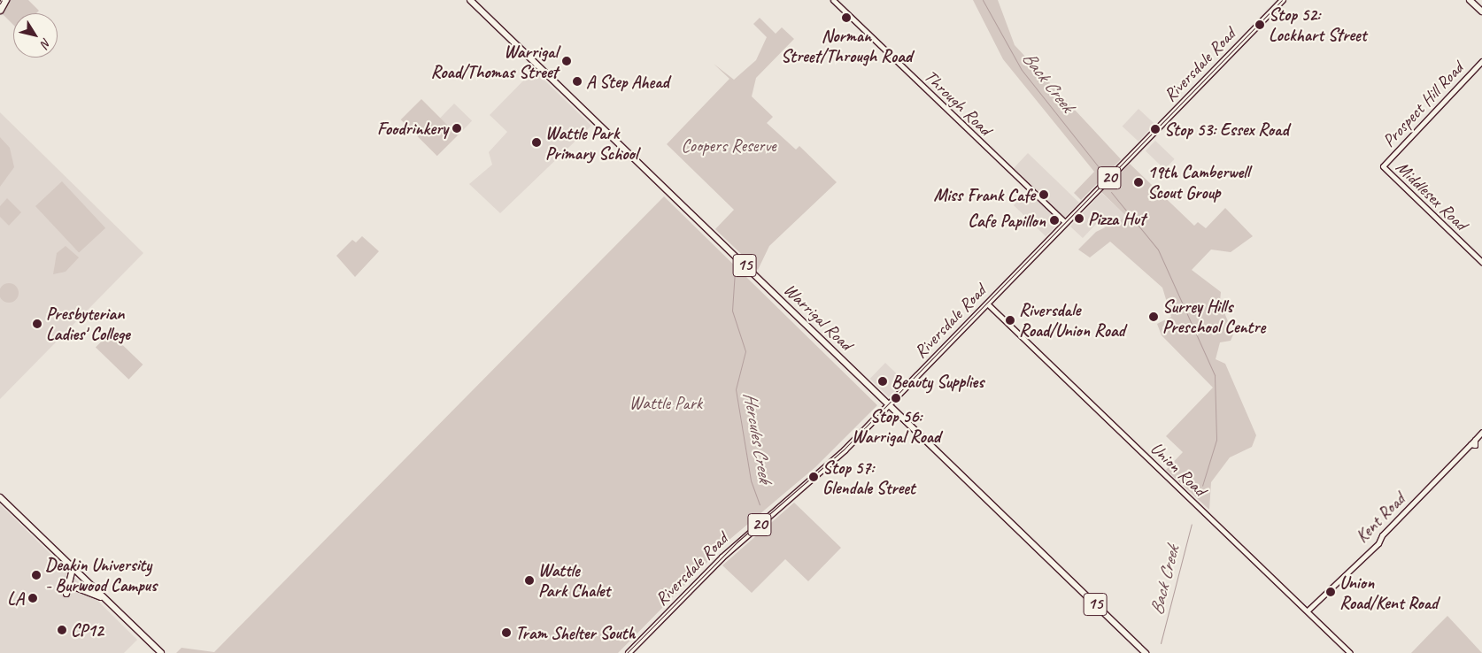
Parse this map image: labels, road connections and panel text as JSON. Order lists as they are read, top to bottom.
{
  "streets": {
    "main road": [
      "Riversdale Road",
      "20",
      "15",
      "Warrigal Road"
    ],
    "street": [
      "Through Road",
      "Prospect Hill Road",
      "Middlesex Road",
      "Union Road",
      "Kent Road"
    ]
  },
  "crossings": [
    ["Riversdale Road", "Through Road"],
    ["Riversdale Road", "Warrigal Road"],
    ["Riversdale Road", "Union Road"],
    ["Prospect Hill Road", "Middlesex Road"],
    ["Union Road", "Kent Road"]
  ],
  "water": ["Back Creek", "Hercules Creek"],
  "parks": ["Coopers Reserve", "Wattle Park"],
  "places": [
    "Norman Street/Through Road",
    "Stop 52: Lockhart Street",
    "Warrigal Road/Thomas Street",
    "A Step Ahead",
    "Foodrinkery",
    "Stop 53: Essex Road",
    "Wattle Park Primary School",
    "19th Camberwell Scout Group",
    "Miss Frank Cafe",
    "Pizza Hut",
    "Cafe Papillon",
    "Surrey Hills Preschool Centre",
    "Riversdale Road/Union Road",
    "Presbyterian Ladies' College",
    "Beauty Supplies",
    "Stop 56: Warrigal Road",
    "Stop 57: Glendale Street",
    "Deakin University - Burwood Campus",
    "Wattle Park Chalet",
    "Union Road/Kent Road",
    "LA",
    "CP12",
    "Tram Shelter South"
  ],
  "north": "bottom right"
}
